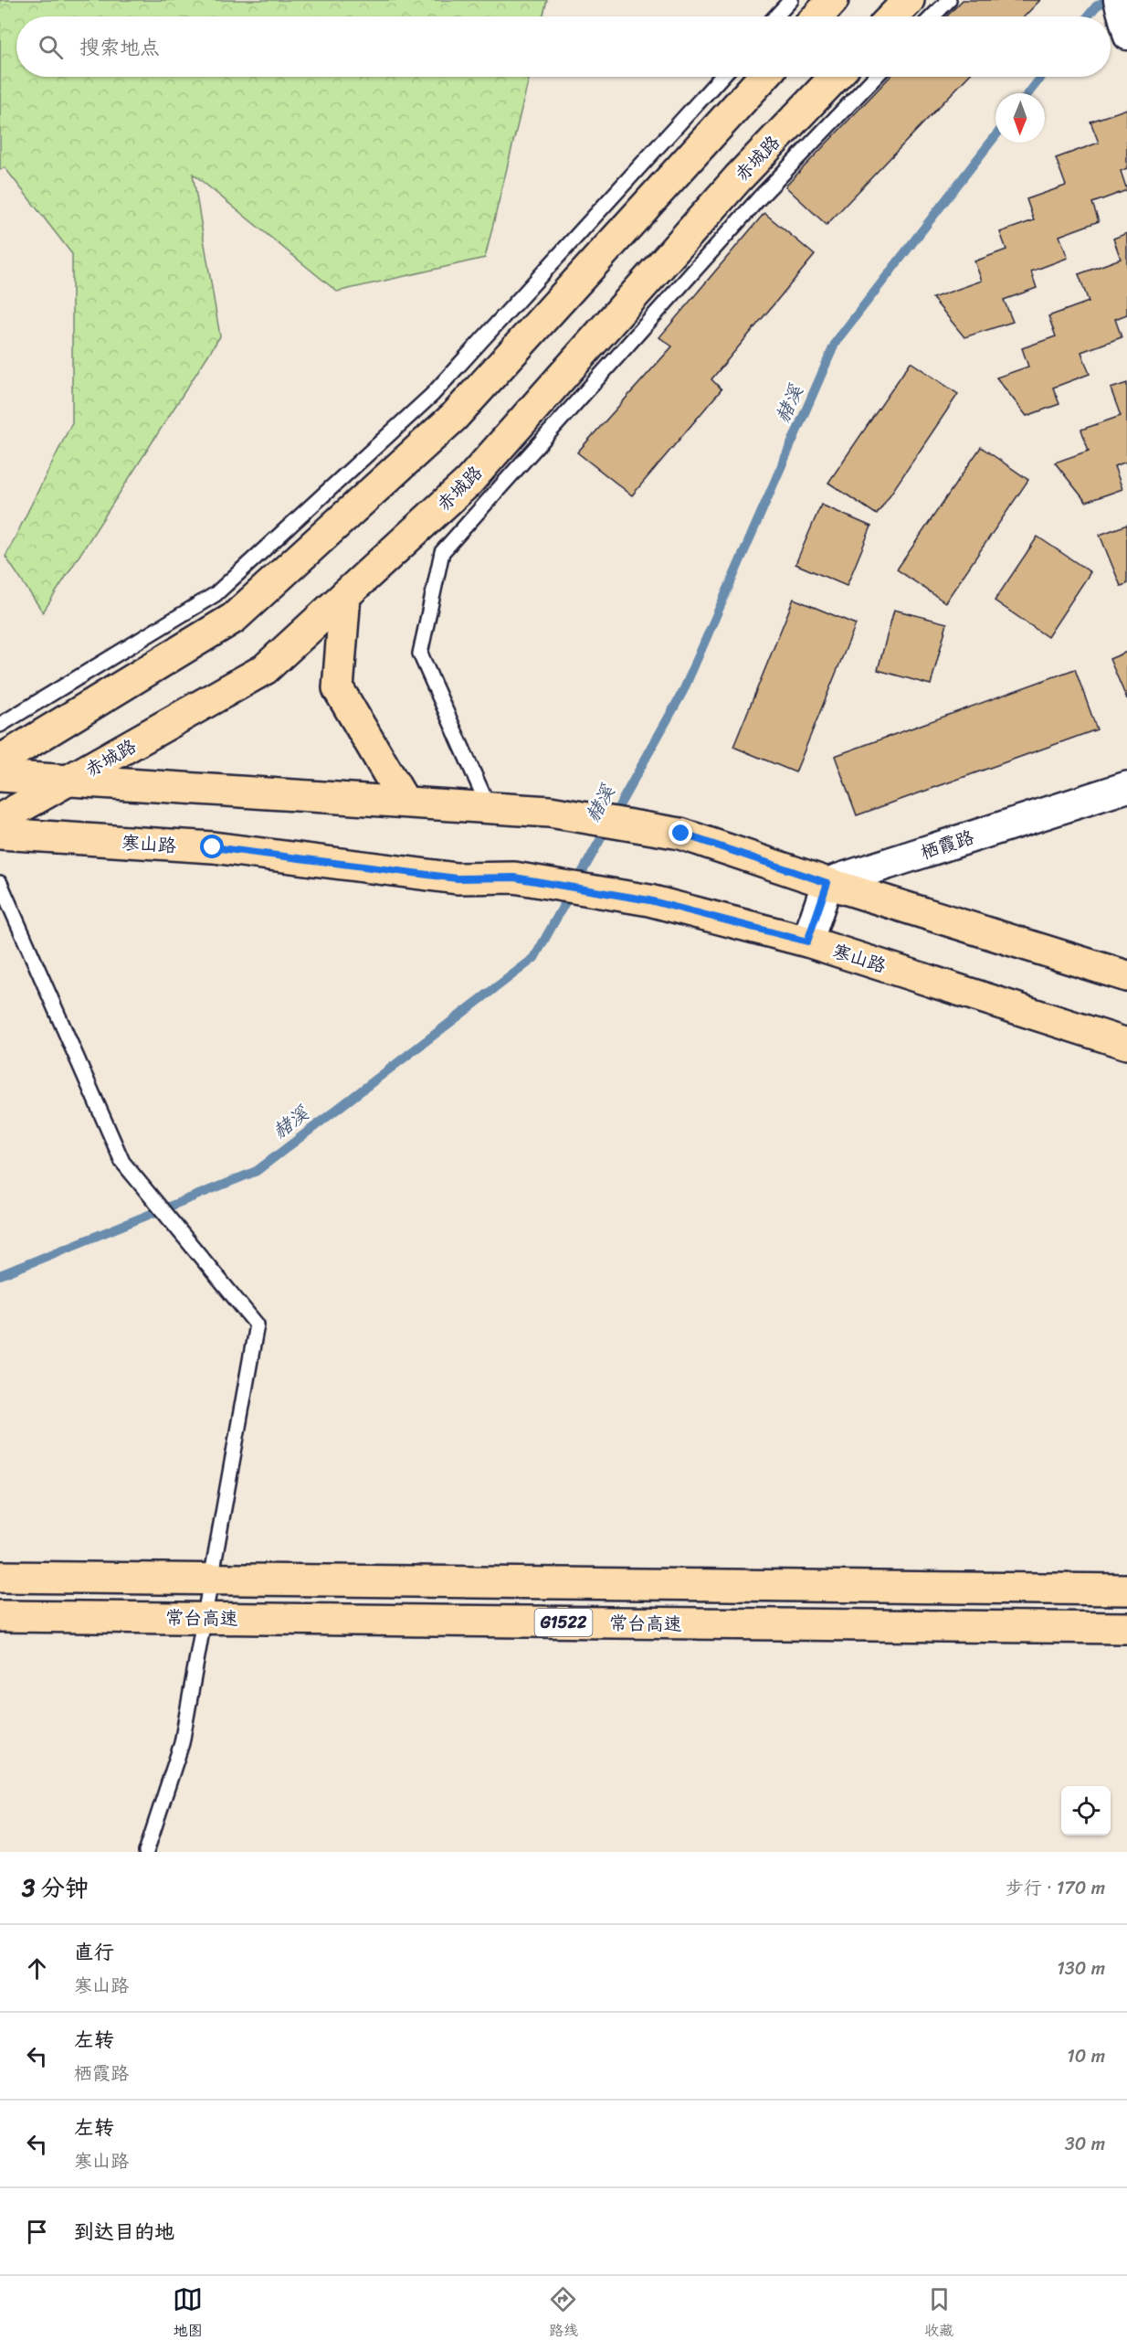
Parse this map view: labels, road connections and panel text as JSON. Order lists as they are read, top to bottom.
{
  "streets": {
    "main road": [
      "赤城路",
      "寒山路",
      "常台高速",
      "G1522"
    ],
    "street": ["栖霞路"]
  },
  "water": ["赭溪"],
  "north": "bottom",
  "page": {
    "search": "搜索地点",
    "heading": ["3 分钟", "步行 · 170 m"],
    "list": [
      ["直行", "寒山路", "130 m"],
      ["左转", "栖霞路", "10 m"],
      ["左转", "寒山路", "30 m"],
      "到达目的地"
    ],
    "nav": ["地图", "路线", "收藏"]
  }
}
